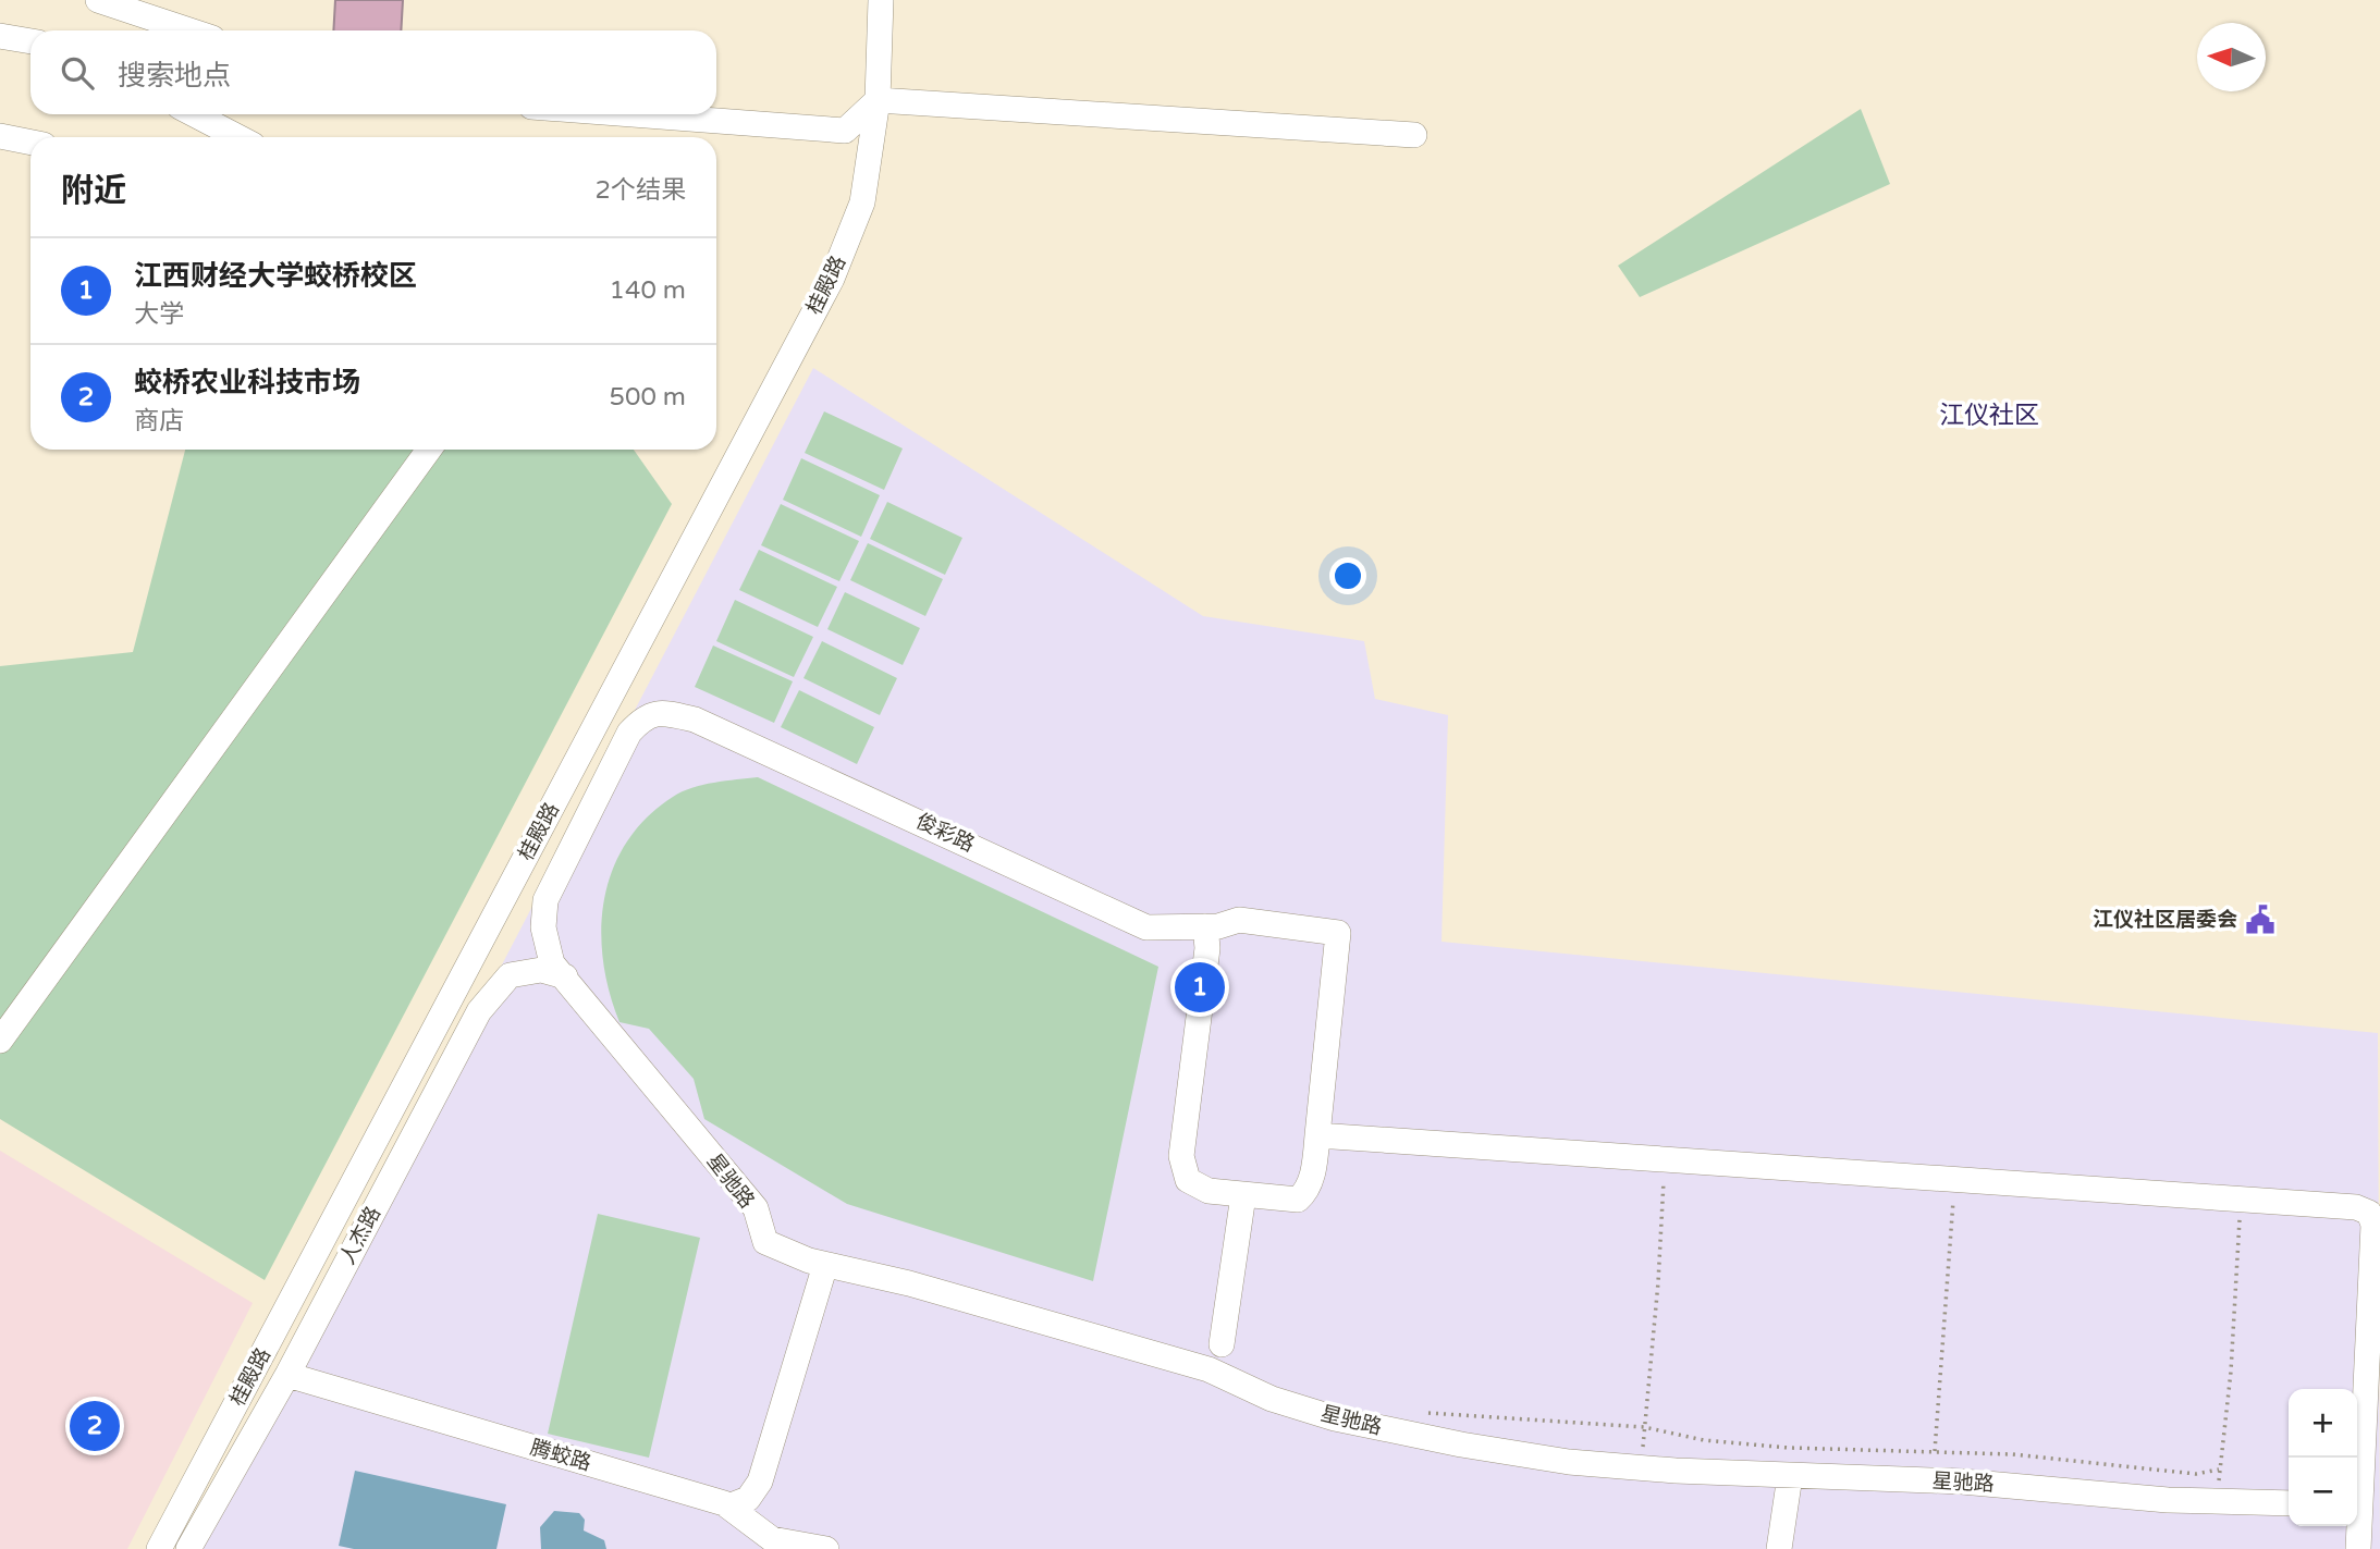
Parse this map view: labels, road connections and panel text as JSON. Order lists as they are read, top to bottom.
{
  "streets": {
    "street": [
      "桂殿路",
      "俊彩路",
      "星驰路",
      "人杰路",
      "腾蛟路"
    ]
  },
  "crossings": [
    ["俊彩路", "星驰路"],
    ["俊彩路", "人杰路"],
    ["星驰路", "人杰路"],
    ["人杰路", "腾蛟路"]
  ],
  "districts": ["江仪社区"],
  "places": {
    "public building": ["江仪社区居委会"]
  },
  "north": "left",
  "page": {
    "search": "搜索地点",
    "heading": ["附近", "2个结果"],
    "list": [
      {
        "mark": "1",
        "name": "江西财经大学蛟桥校区",
        "note": "大学",
        "value": "140 m"
      },
      {
        "mark": "2",
        "name": "蛟桥农业科技市场",
        "note": "商店",
        "value": "500 m"
      }
    ],
    "pins": ["1", "2"],
    "map_buttons": ["+", "−"]
  }
}
